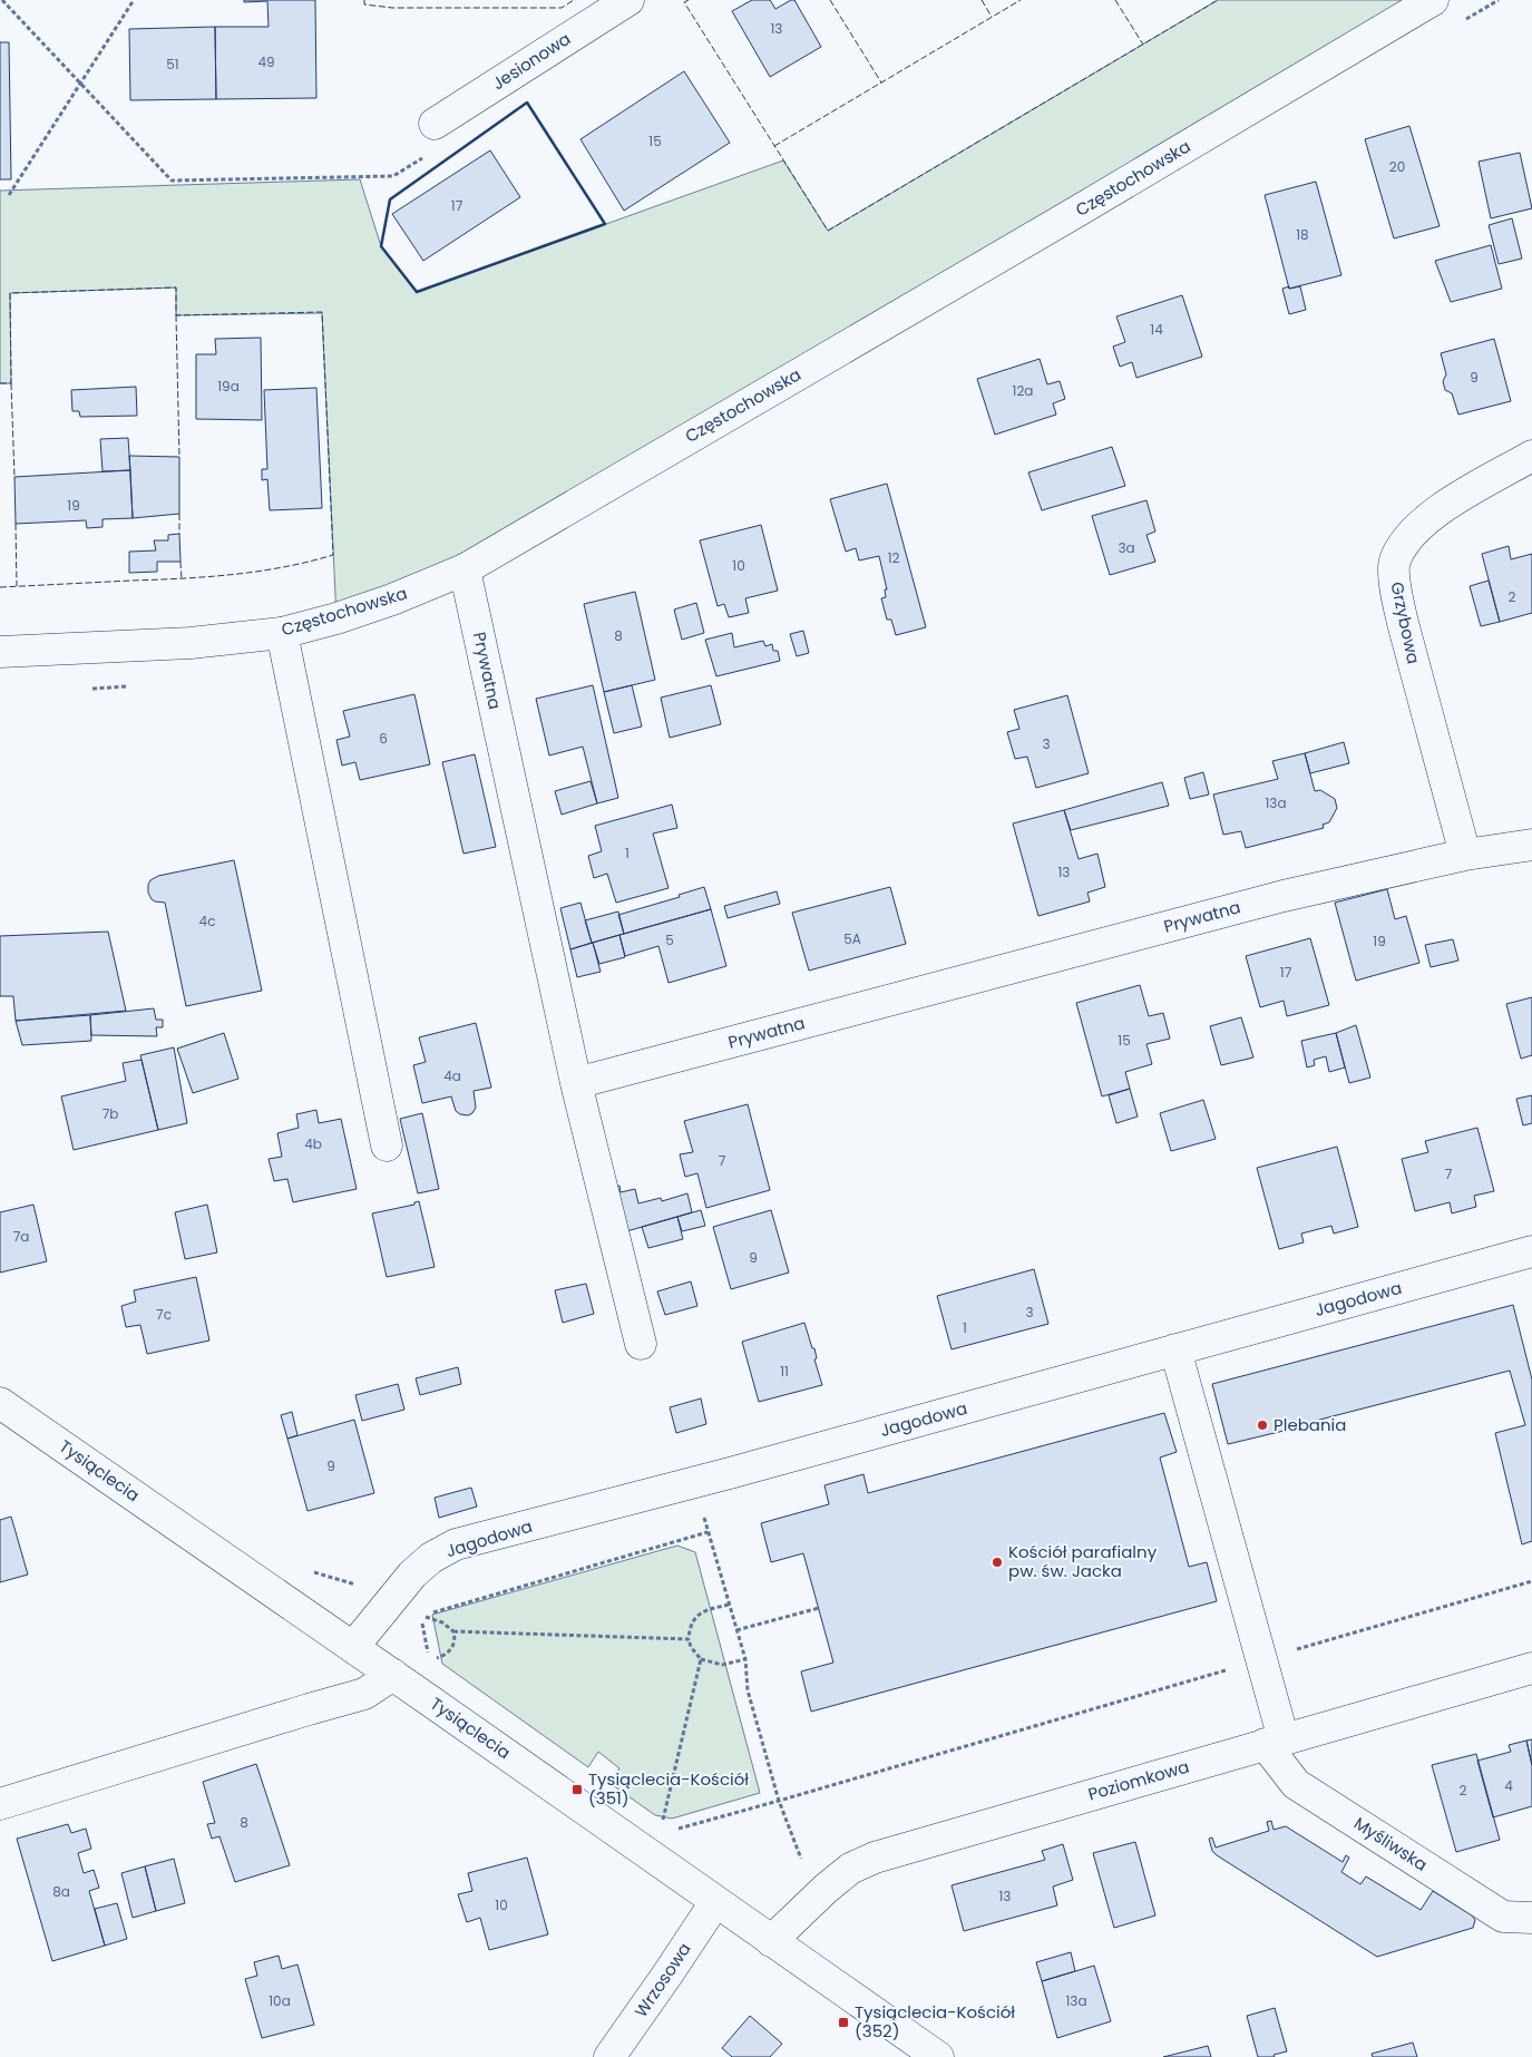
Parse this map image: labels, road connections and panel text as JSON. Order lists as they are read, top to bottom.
{
  "streets": {
    "street": [
      "Jesionowa",
      "Częstochowska",
      "Grzybowa",
      "Prywatna",
      "Jagodowa",
      "Tysiąclecia",
      "Poziomkowa",
      "Myśliwska",
      "Wrzosowa"
    ]
  },
  "crossings": [
    ["Częstochowska", "Prywatna"],
    ["Grzybowa", "Prywatna"],
    ["Jagodowa", "Tysiąclecia"],
    ["Tysiąclecia", "Poziomkowa"],
    ["Tysiąclecia", "Wrzosowa"],
    ["Poziomkowa", "Myśliwska"]
  ],
  "places": {
    "other": ["Plebania", "Kościół parafialny pw. św. Jacka"],
    "transit": ["Tysiąclecia-Kościół (351)", "Tysiąclecia-Kościół (352)"]
  },
  "house_numbers": [
    "13",
    "49",
    "51",
    "15",
    "20",
    "17",
    "18",
    "14",
    "9",
    "19a",
    "12a",
    "19",
    "3a",
    "12",
    "10",
    "2",
    "8",
    "6",
    "3",
    "13a",
    "1",
    "13",
    "4c",
    "5A",
    "5",
    "19",
    "17",
    "15",
    "4a",
    "7b",
    "4b",
    "7",
    "7",
    "7a",
    "9",
    "3",
    "7c",
    "1",
    "11",
    "9",
    "4",
    "2",
    "8",
    "8a",
    "13",
    "10",
    "10a",
    "13a"
  ]
}
